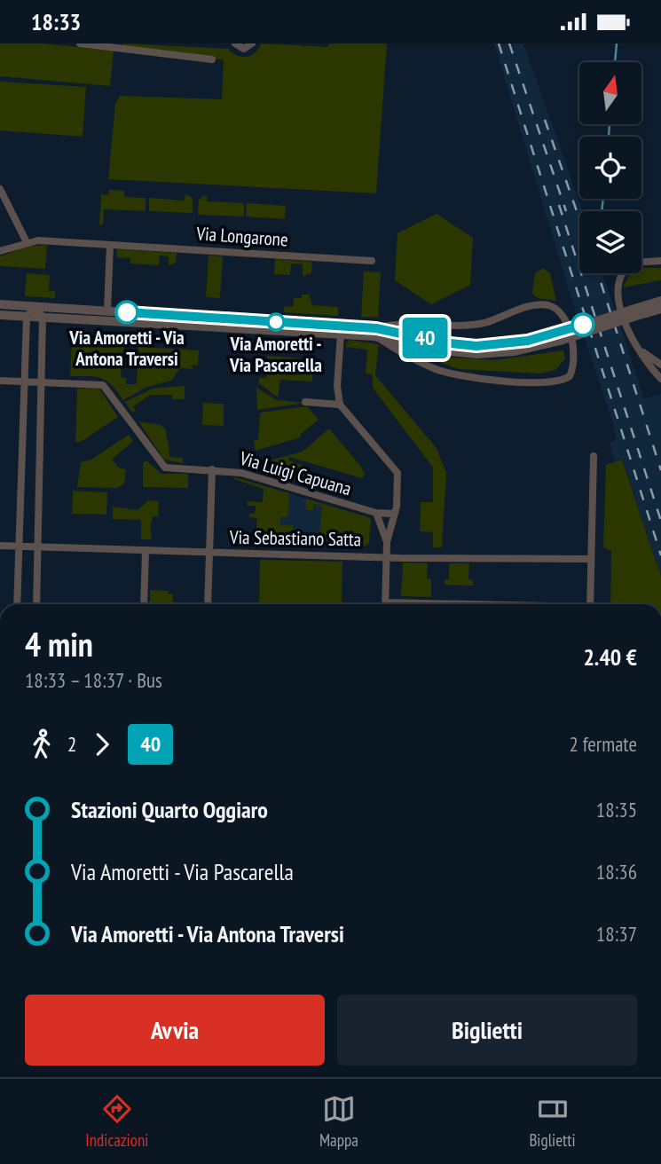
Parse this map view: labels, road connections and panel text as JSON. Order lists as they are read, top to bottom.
{
  "streets": {
    "street": ["Via Longarone", "Via Luigi Capuana", "Via Sebastiano Satta"]
  },
  "places": ["Via Amoretti - Via Antona Traversi", "Via Amoretti - Via Pascarella"],
  "lines": ["bus line 40"],
  "north": "top",
  "page": {
    "status": "18:33",
    "on_map": "40",
    "heading": ["4 min", "18:33 – 18:37 · Bus", "2.40 €"],
    "legs": ["2", "40", "2 fermate"],
    "list": [
      {
        "name": "Stazioni Quarto Oggiaro",
        "value": "18:35"
      },
      {
        "name": "Via Amoretti - Via Pascarella",
        "value": "18:36"
      },
      {
        "name": "Via Amoretti - Via Antona Traversi",
        "value": "18:37"
      }
    ],
    "buttons": ["Avvia", "Biglietti"],
    "tabs": ["Indicazioni", "Mappa", "Biglietti"]
  }
}
